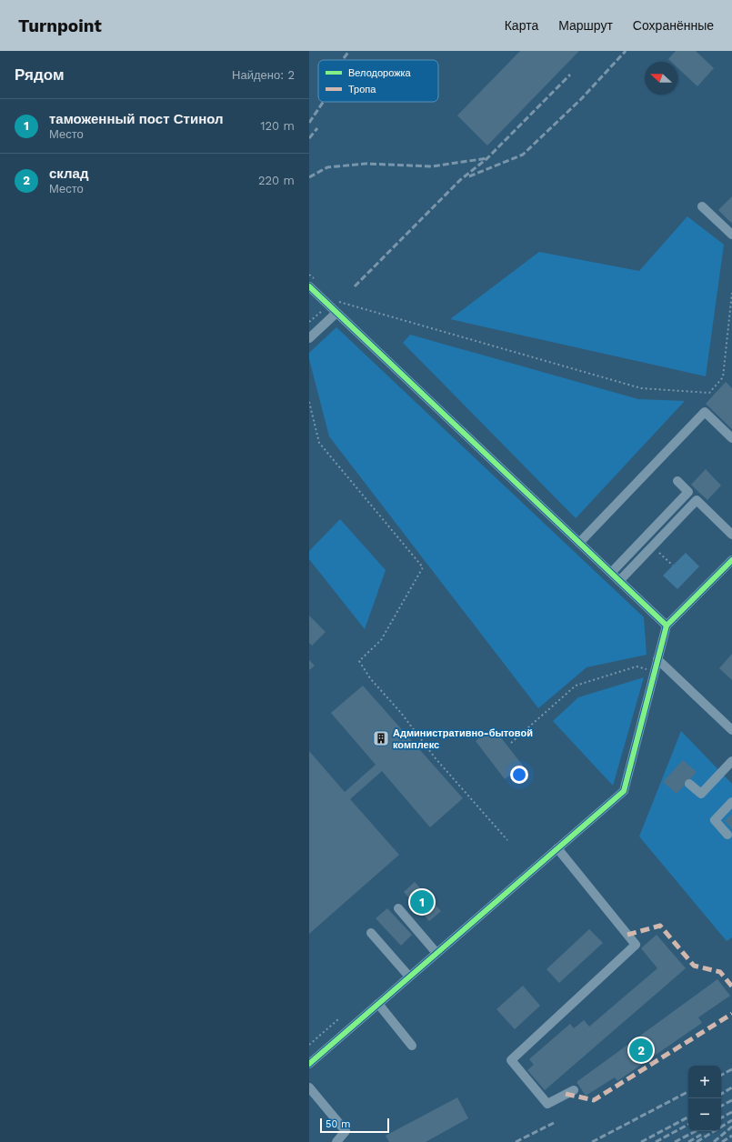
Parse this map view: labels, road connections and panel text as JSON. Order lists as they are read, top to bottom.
{
  "places": {
    "building": ["Административно-бытовой комплекс"]
  },
  "legend": ["Велодорожка", "Тропа"],
  "scale_bar": "50 m",
  "north": "left",
  "page": {
    "header": "Turnpoint",
    "nav": ["Карта", "Маршрут", "Сохранённые"],
    "heading": ["Рядом", "Найдено: 2"],
    "list": [
      {
        "mark": "1",
        "name": "таможенный пост Стинол",
        "note": "Место",
        "value": "120 m"
      },
      {
        "mark": "2",
        "name": "склад",
        "note": "Место",
        "value": "220 m"
      }
    ],
    "pins": ["1", "2"],
    "map_buttons": ["+", "−"],
    "scale": "50 m"
  }
}
